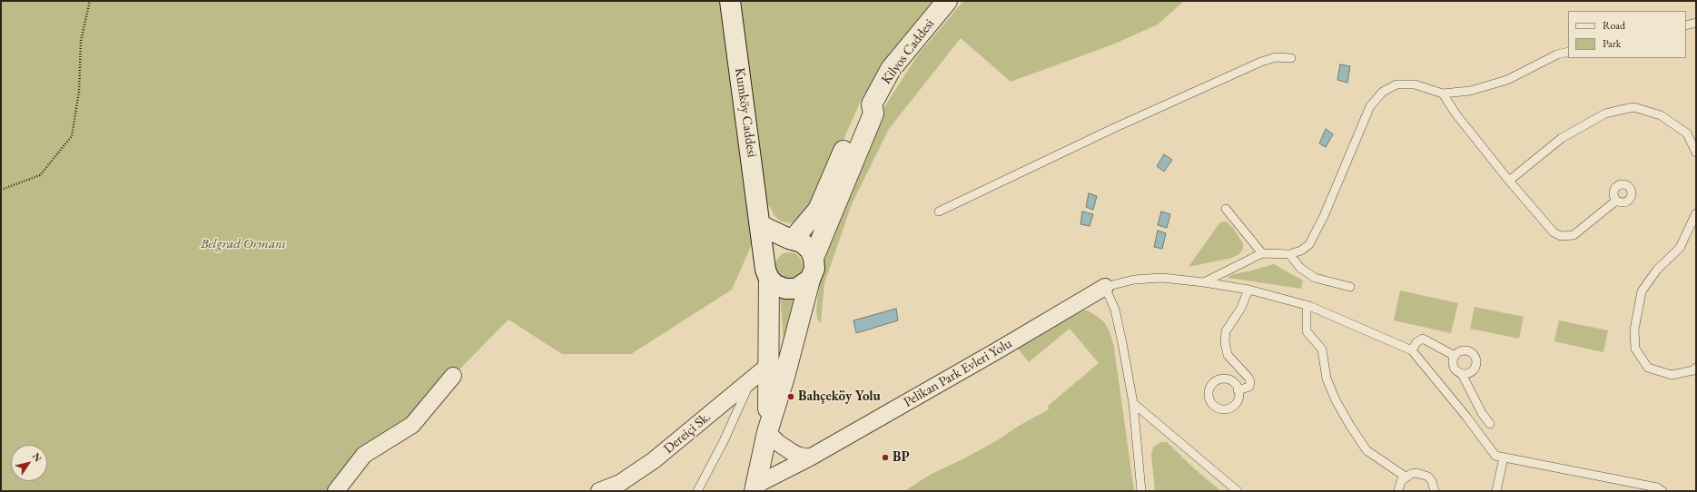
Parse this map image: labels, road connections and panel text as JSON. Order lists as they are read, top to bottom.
{
  "streets": {
    "street": [
      "Kilyos Caddesi",
      "Kumköy Caddesi",
      "Pelikan Park Evleri Yolu",
      "Dereiçi Sk."
    ]
  },
  "crossings": [
    ["Kumköy Caddesi", "Dereiçi Sk."]
  ],
  "parks": ["Belgrad Ormanı"],
  "places": ["Bahçeköy Yolu", "BP"],
  "legend": ["Road", "Park"],
  "north": "top right"
}
